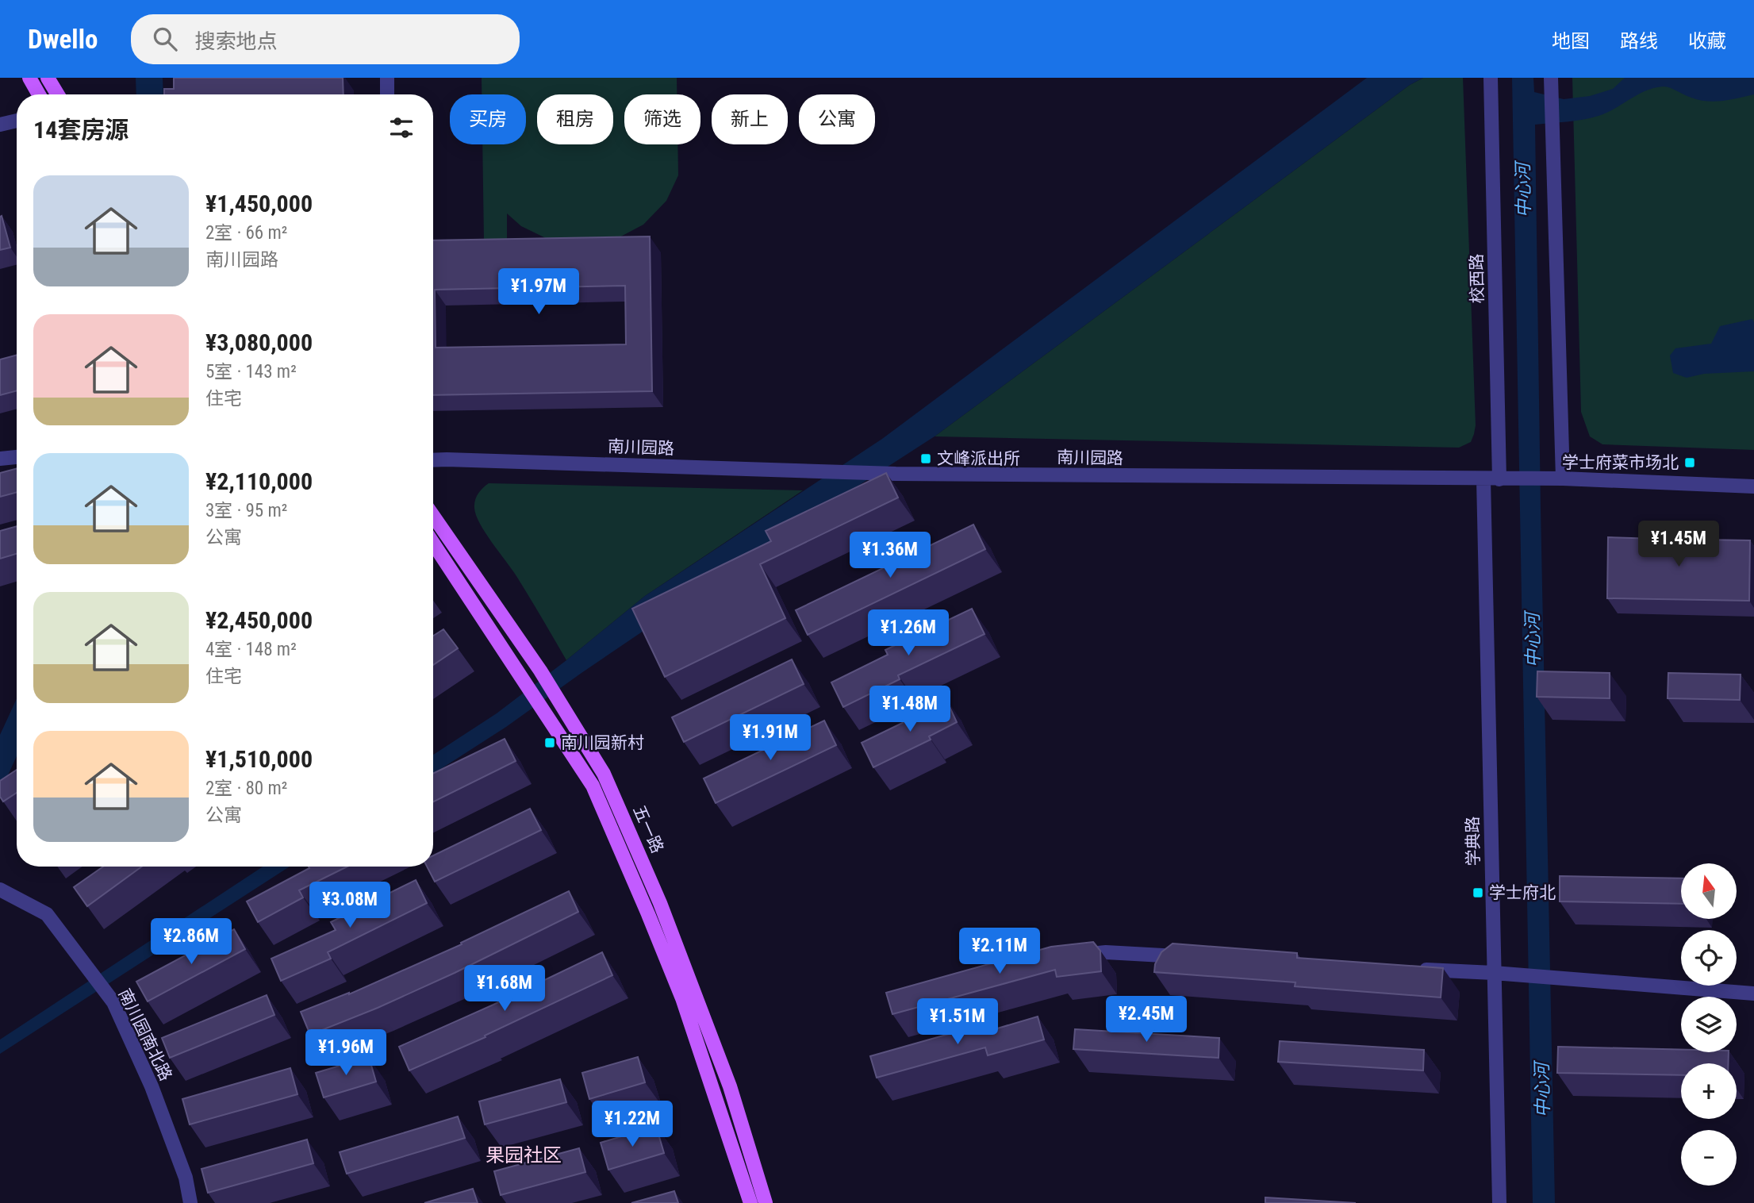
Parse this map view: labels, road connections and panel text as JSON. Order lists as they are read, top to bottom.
{
  "streets": {
    "main road": ["五一路"],
    "street": [
      "校西路",
      "南川园路",
      "学典路",
      "南川园南北路"
    ]
  },
  "crossings": [
    ["校西路", "南川园路"],
    ["南川园路", "学典路"]
  ],
  "districts": ["果园社区"],
  "water": ["中心河"],
  "places": {
    "transit": [
      "文峰派出所",
      "学士府菜市场北",
      "南川园新村",
      "学士府北"
    ]
  },
  "north": "top",
  "page": {
    "header": "Dwello",
    "search": "搜索地点",
    "nav": ["地图", "路线", "收藏"],
    "chip": [
      "买房",
      "租房",
      "筛选",
      "新上",
      "公寓"
    ],
    "heading": "14套房源",
    "list": [
      {
        "name": "¥1,450,000",
        "note": "2室 · 66 m² · 南川园路"
      },
      {
        "name": "¥3,080,000",
        "note": "5室 · 143 m² · 住宅"
      },
      {
        "name": "¥2,110,000",
        "note": "3室 · 95 m² · 公寓"
      },
      {
        "name": "¥2,450,000",
        "note": "4室 · 148 m² · 住宅"
      },
      {
        "name": "¥1,510,000",
        "note": "2室 · 80 m² · 公寓"
      }
    ],
    "price": [
      "¥1.97M",
      "¥1.45M",
      "¥1.36M",
      "¥1.26M",
      "¥1.48M",
      "¥1.91M",
      "¥3.08M",
      "¥2.86M",
      "¥2.11M",
      "¥1.68M",
      "¥2.45M",
      "¥1.51M",
      "¥1.96M",
      "¥1.22M"
    ],
    "map_buttons": ["+", "−"]
  }
}
